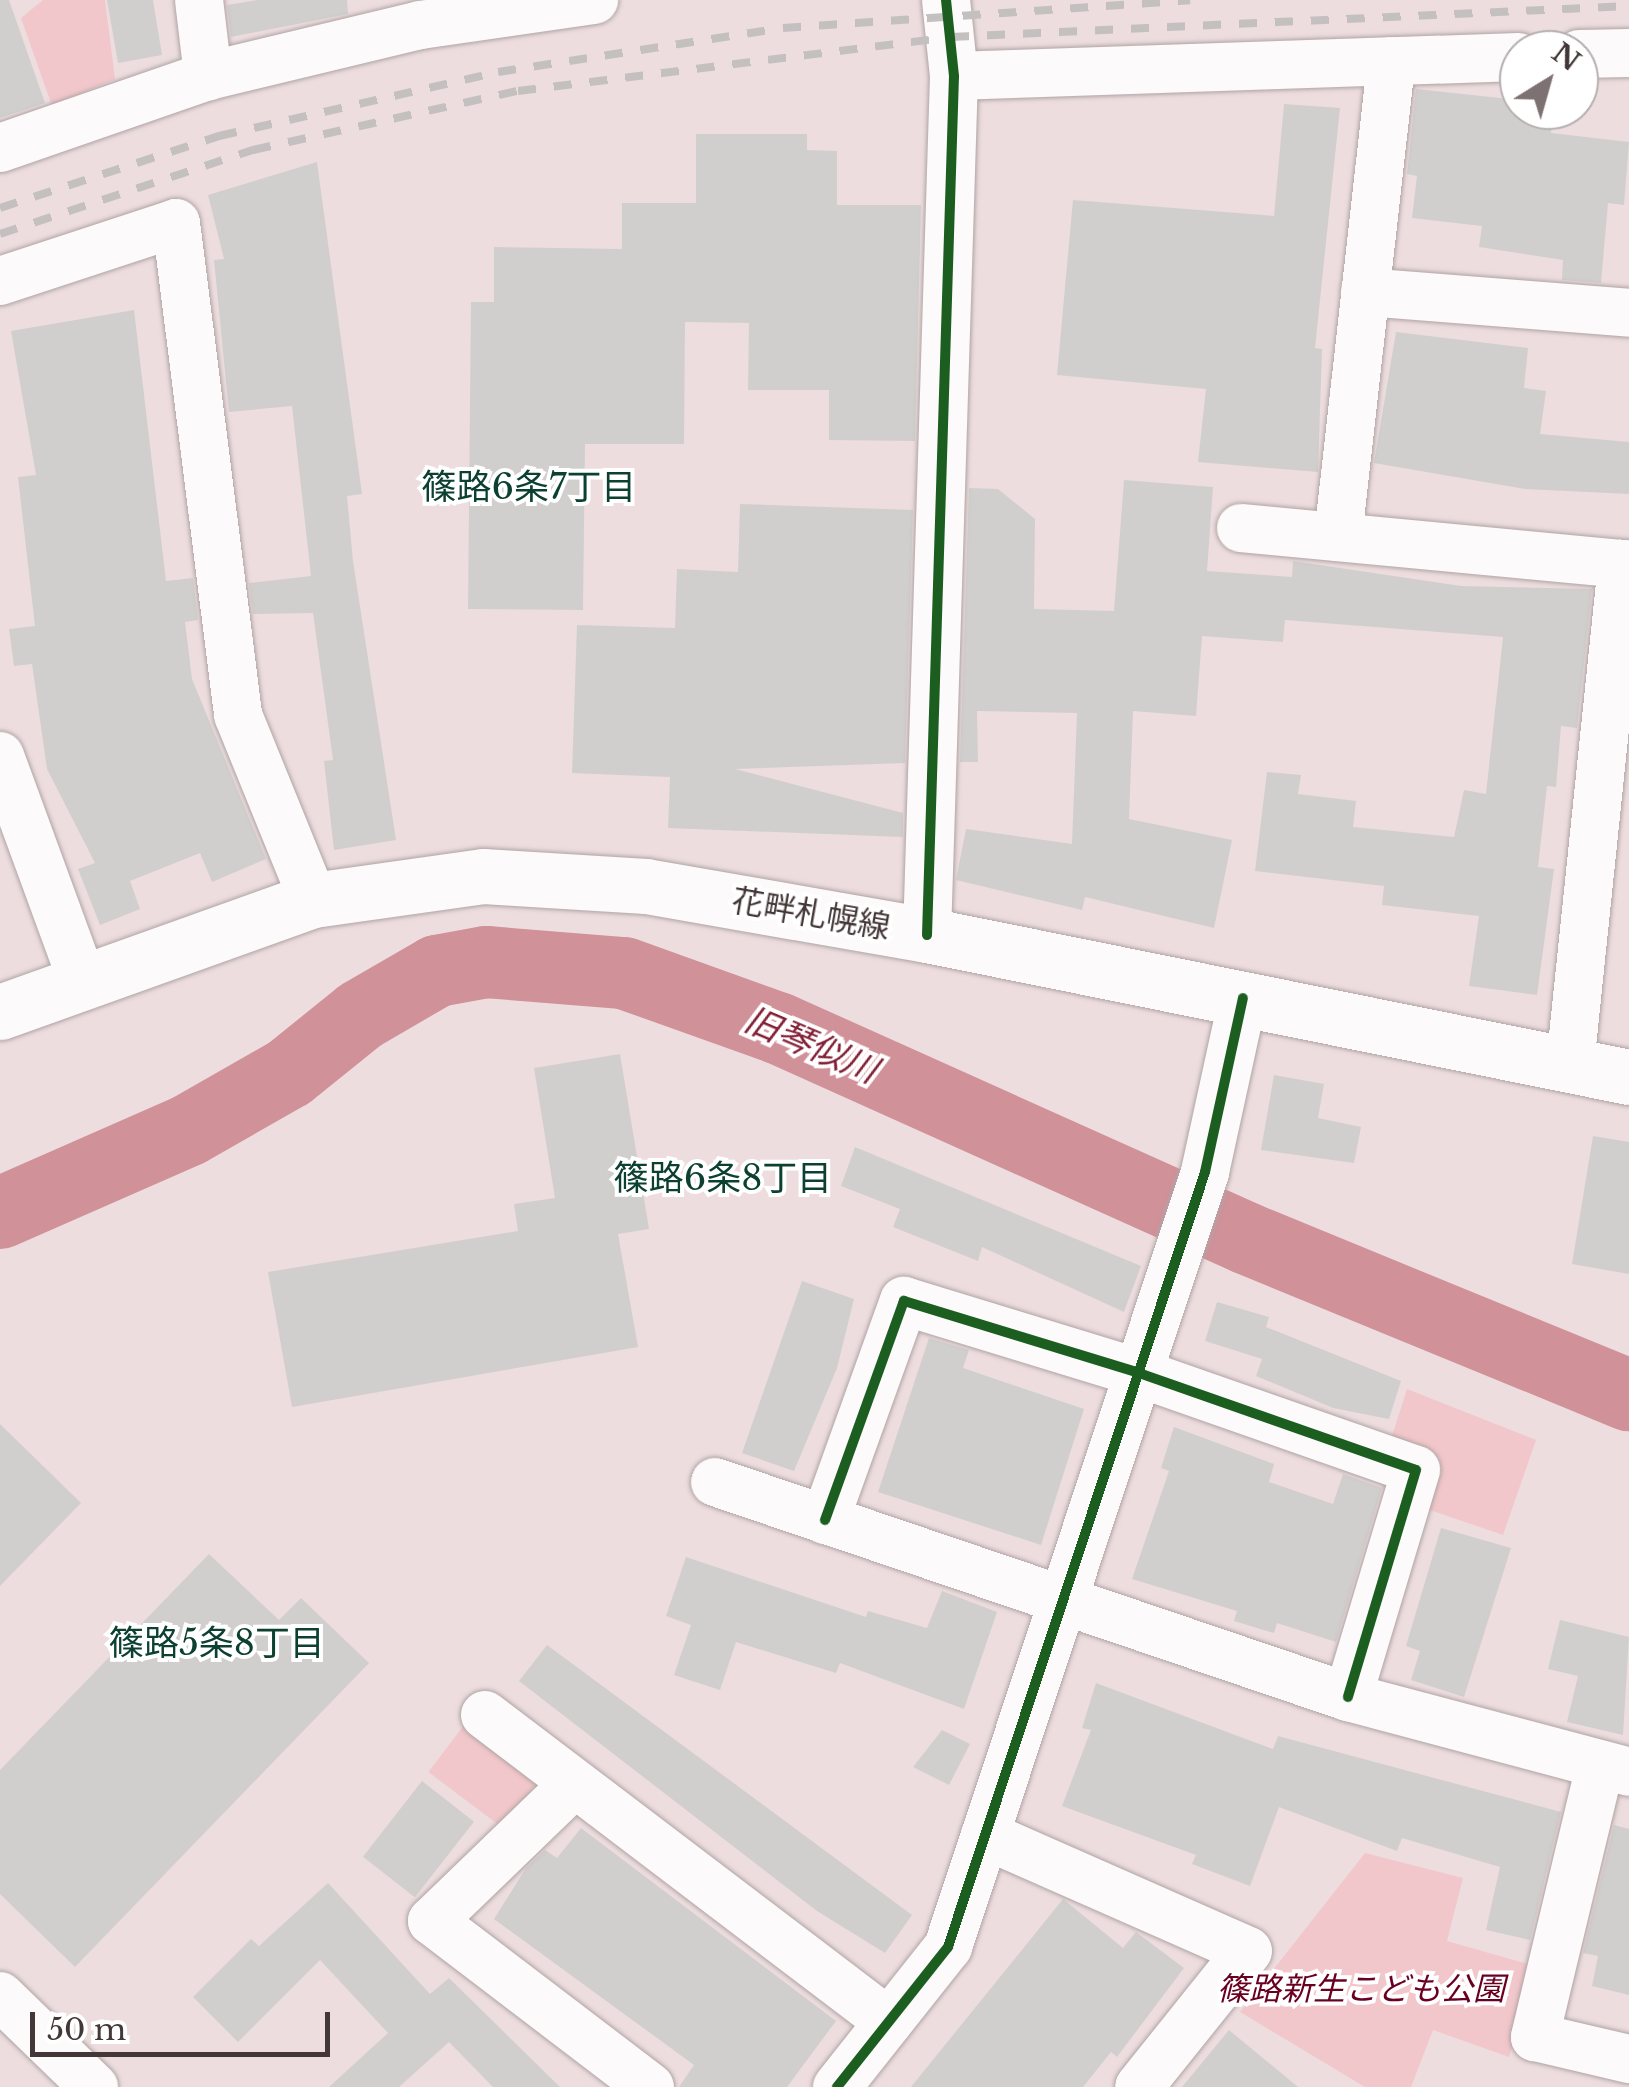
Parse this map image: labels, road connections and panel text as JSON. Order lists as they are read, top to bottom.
{
  "streets": {
    "main road": ["花畔札幌線"]
  },
  "districts": ["篠路6条7丁目", "篠路6条8丁目", "篠路5条8丁目"],
  "water": ["旧琴似川"],
  "parks": ["篠路新生こども公園"],
  "scale_bar": "50 m",
  "north": "top right"
}
